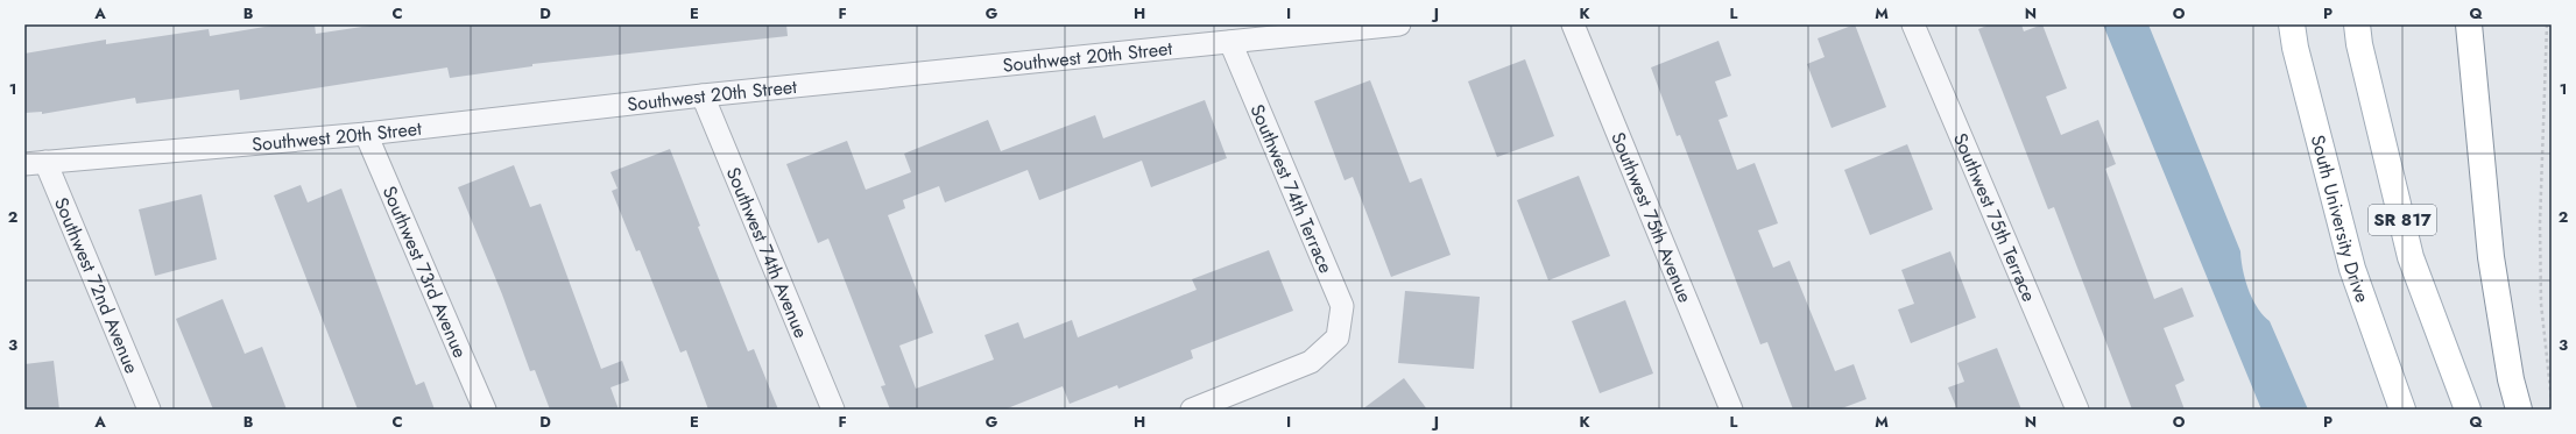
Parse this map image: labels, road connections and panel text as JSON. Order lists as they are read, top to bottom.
{
  "streets": {
    "main road": ["South University Drive", "SR 817"],
    "street": [
      "Southwest 20th Street",
      "Southwest 74th Terrace",
      "Southwest 75th Avenue",
      "Southwest 75th Terrace",
      "Southwest 74th Avenue",
      "Southwest 73rd Avenue",
      "Southwest 72nd Avenue"
    ]
  },
  "crossings": [
    ["Southwest 20th Street", "Southwest 74th Terrace"],
    ["Southwest 20th Street", "Southwest 74th Avenue"],
    ["Southwest 20th Street", "Southwest 73rd Avenue"],
    ["Southwest 20th Street", "Southwest 72nd Avenue"]
  ],
  "grid": {
    "columns": [
      "A",
      "B",
      "C",
      "D",
      "E",
      "F",
      "G",
      "H",
      "I",
      "J",
      "K",
      "L",
      "M",
      "N",
      "O",
      "P",
      "Q"
    ],
    "rows": ["1", "2", "3"]
  }
}
